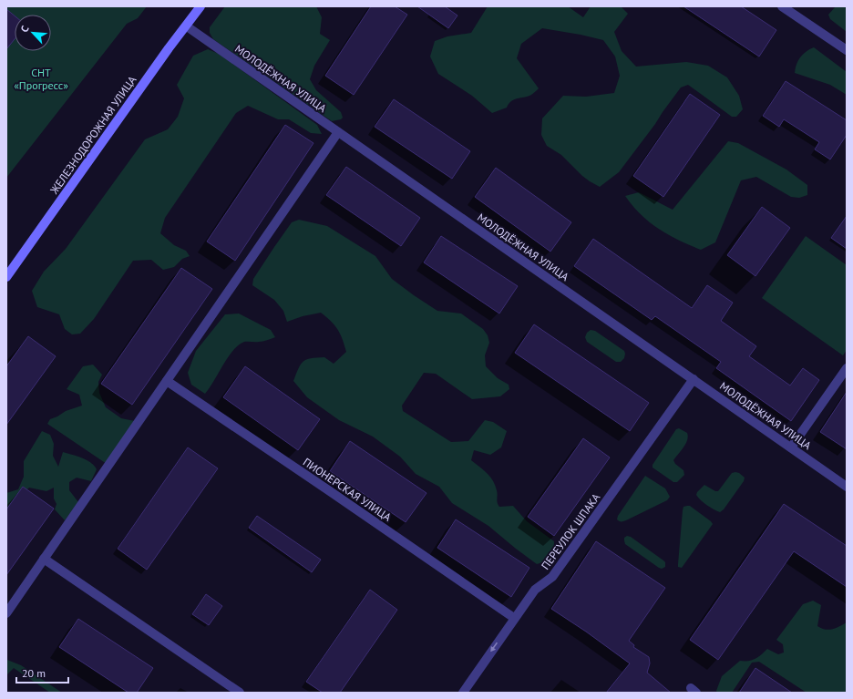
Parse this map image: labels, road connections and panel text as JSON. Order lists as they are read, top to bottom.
{
  "streets": {
    "main road": ["ЖЕЛЕЗНОДОРОЖНАЯ УЛИЦА"],
    "street": ["МОЛОДЁЖНАЯ УЛИЦА", "ПИОНЕРСКАЯ УЛИЦА", "ПЕРЕУЛОК ШПАКА"]
  },
  "crossings": [
    ["МОЛОДЁЖНАЯ УЛИЦА", "ЖЕЛЕЗНОДОРОЖНАЯ УЛИЦА"],
    ["МОЛОДЁЖНАЯ УЛИЦА", "ПЕРЕУЛОК ШПАКА"],
    ["ПИОНЕРСКАЯ УЛИЦА", "ПЕРЕУЛОК ШПАКА"]
  ],
  "parks": ["СНТ «Прогресс»"],
  "scale_bar": "20 m",
  "north": "top left"
}
